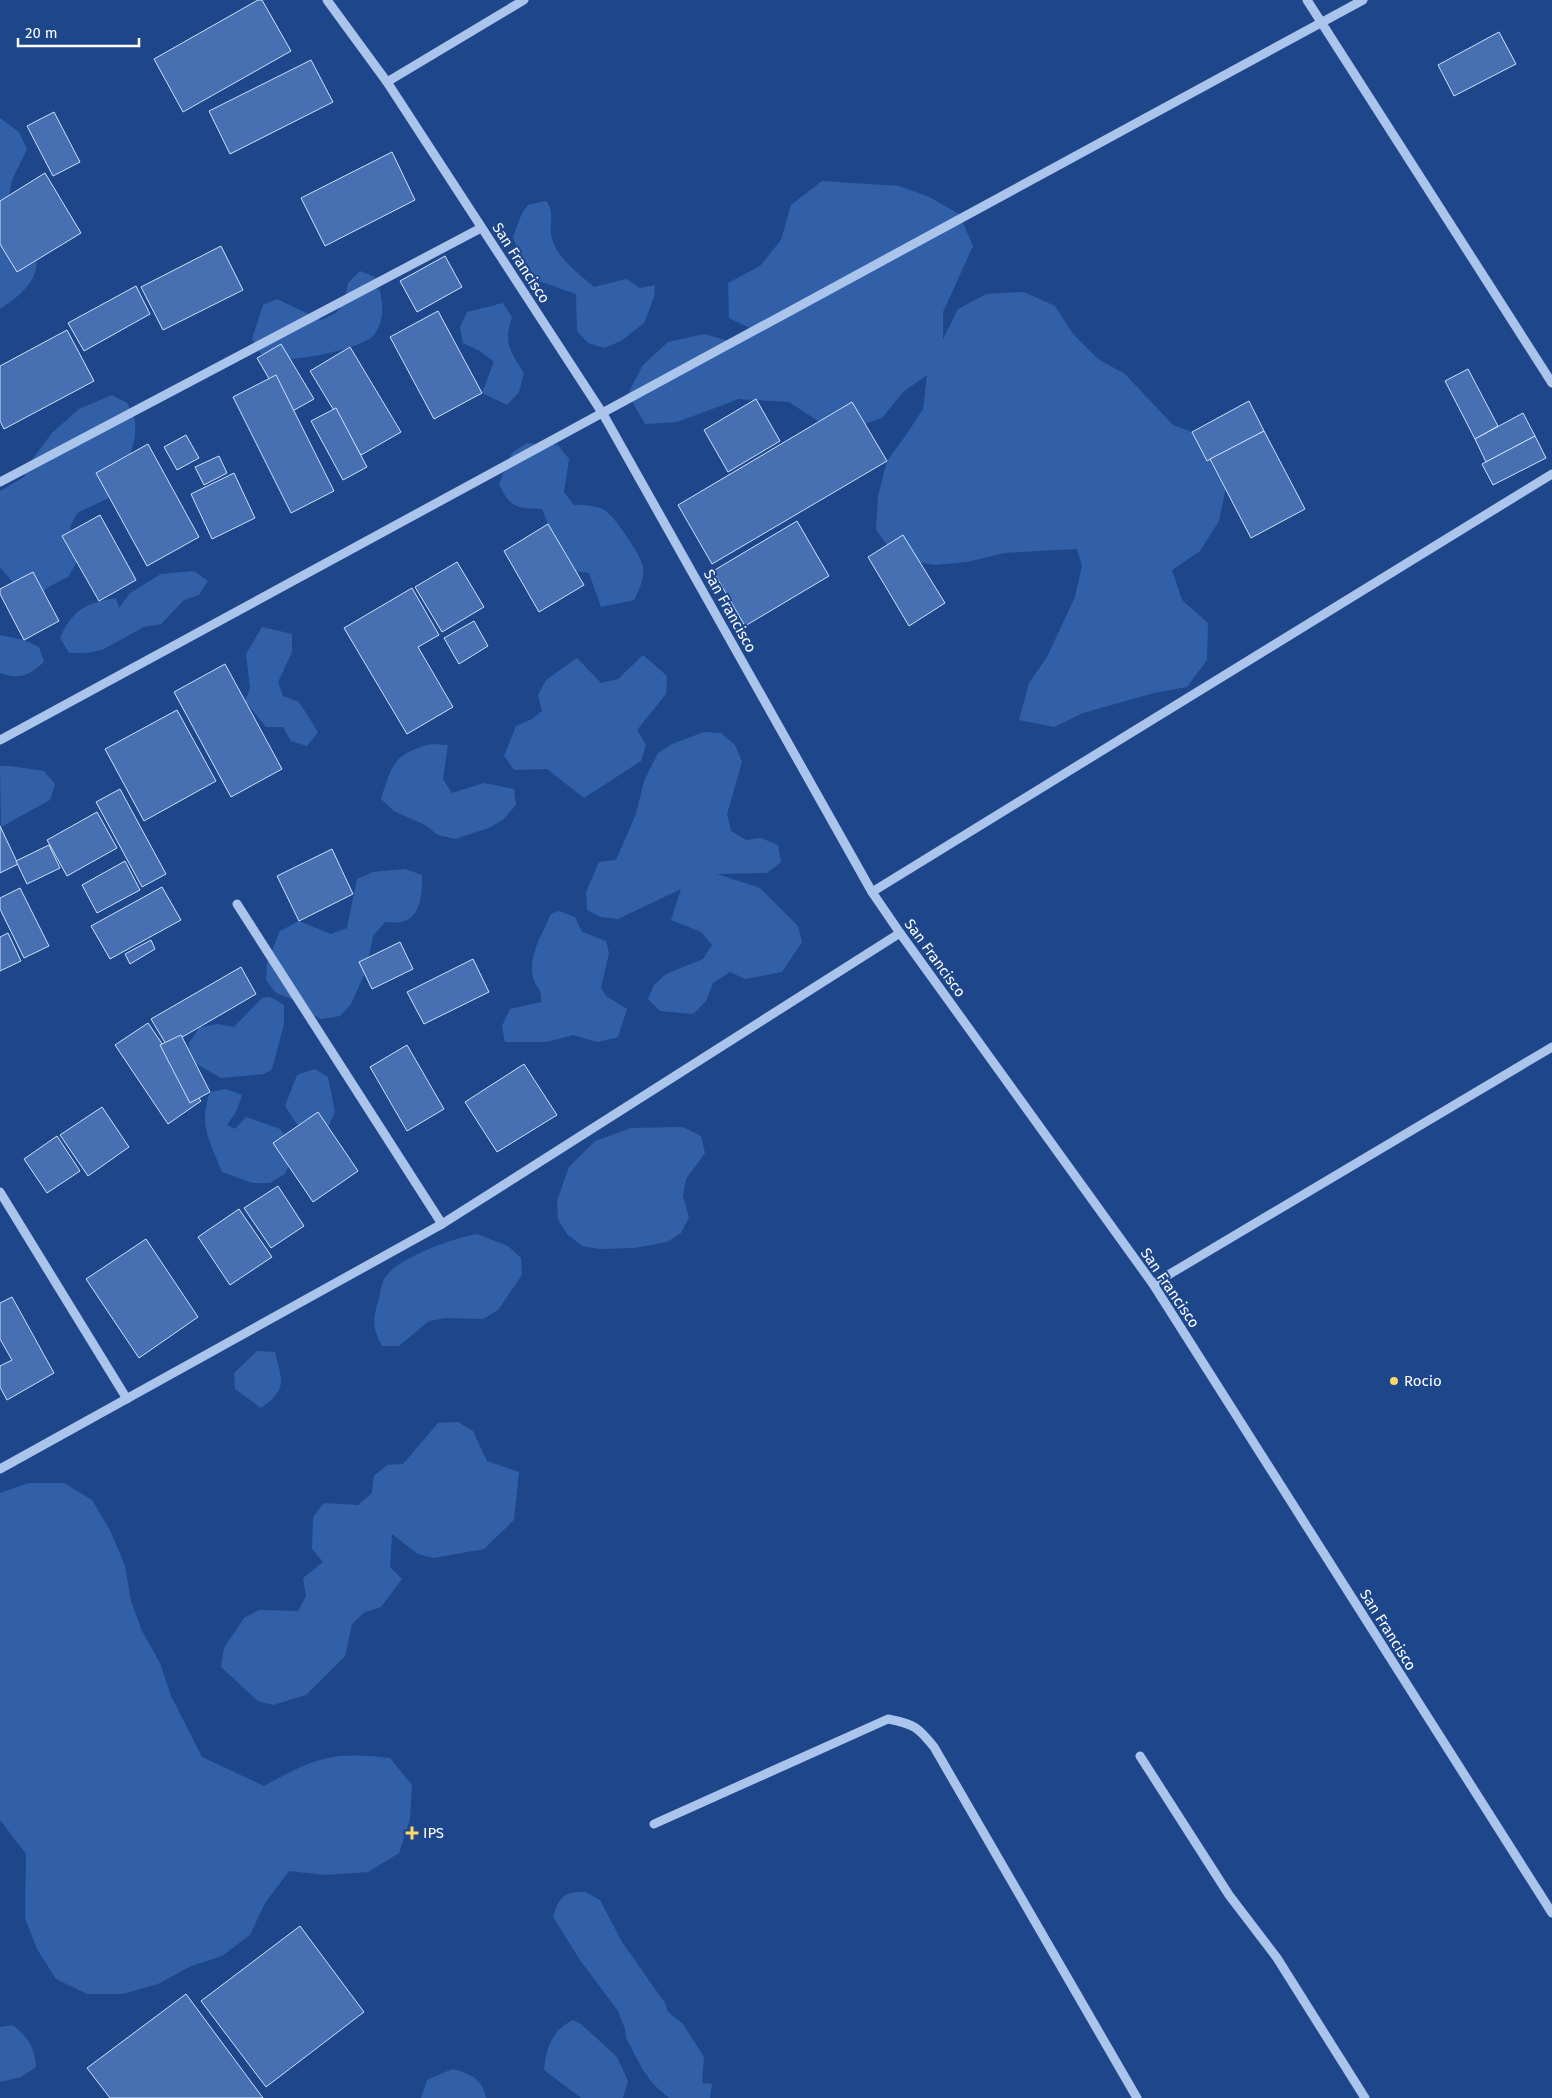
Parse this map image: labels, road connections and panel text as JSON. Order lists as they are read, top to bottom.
{
  "streets": {
    "street": ["San Francisco"]
  },
  "places": {
    "other": ["Rocio"],
    "health": ["IPS"]
  },
  "scale_bar": "20 m"
}
